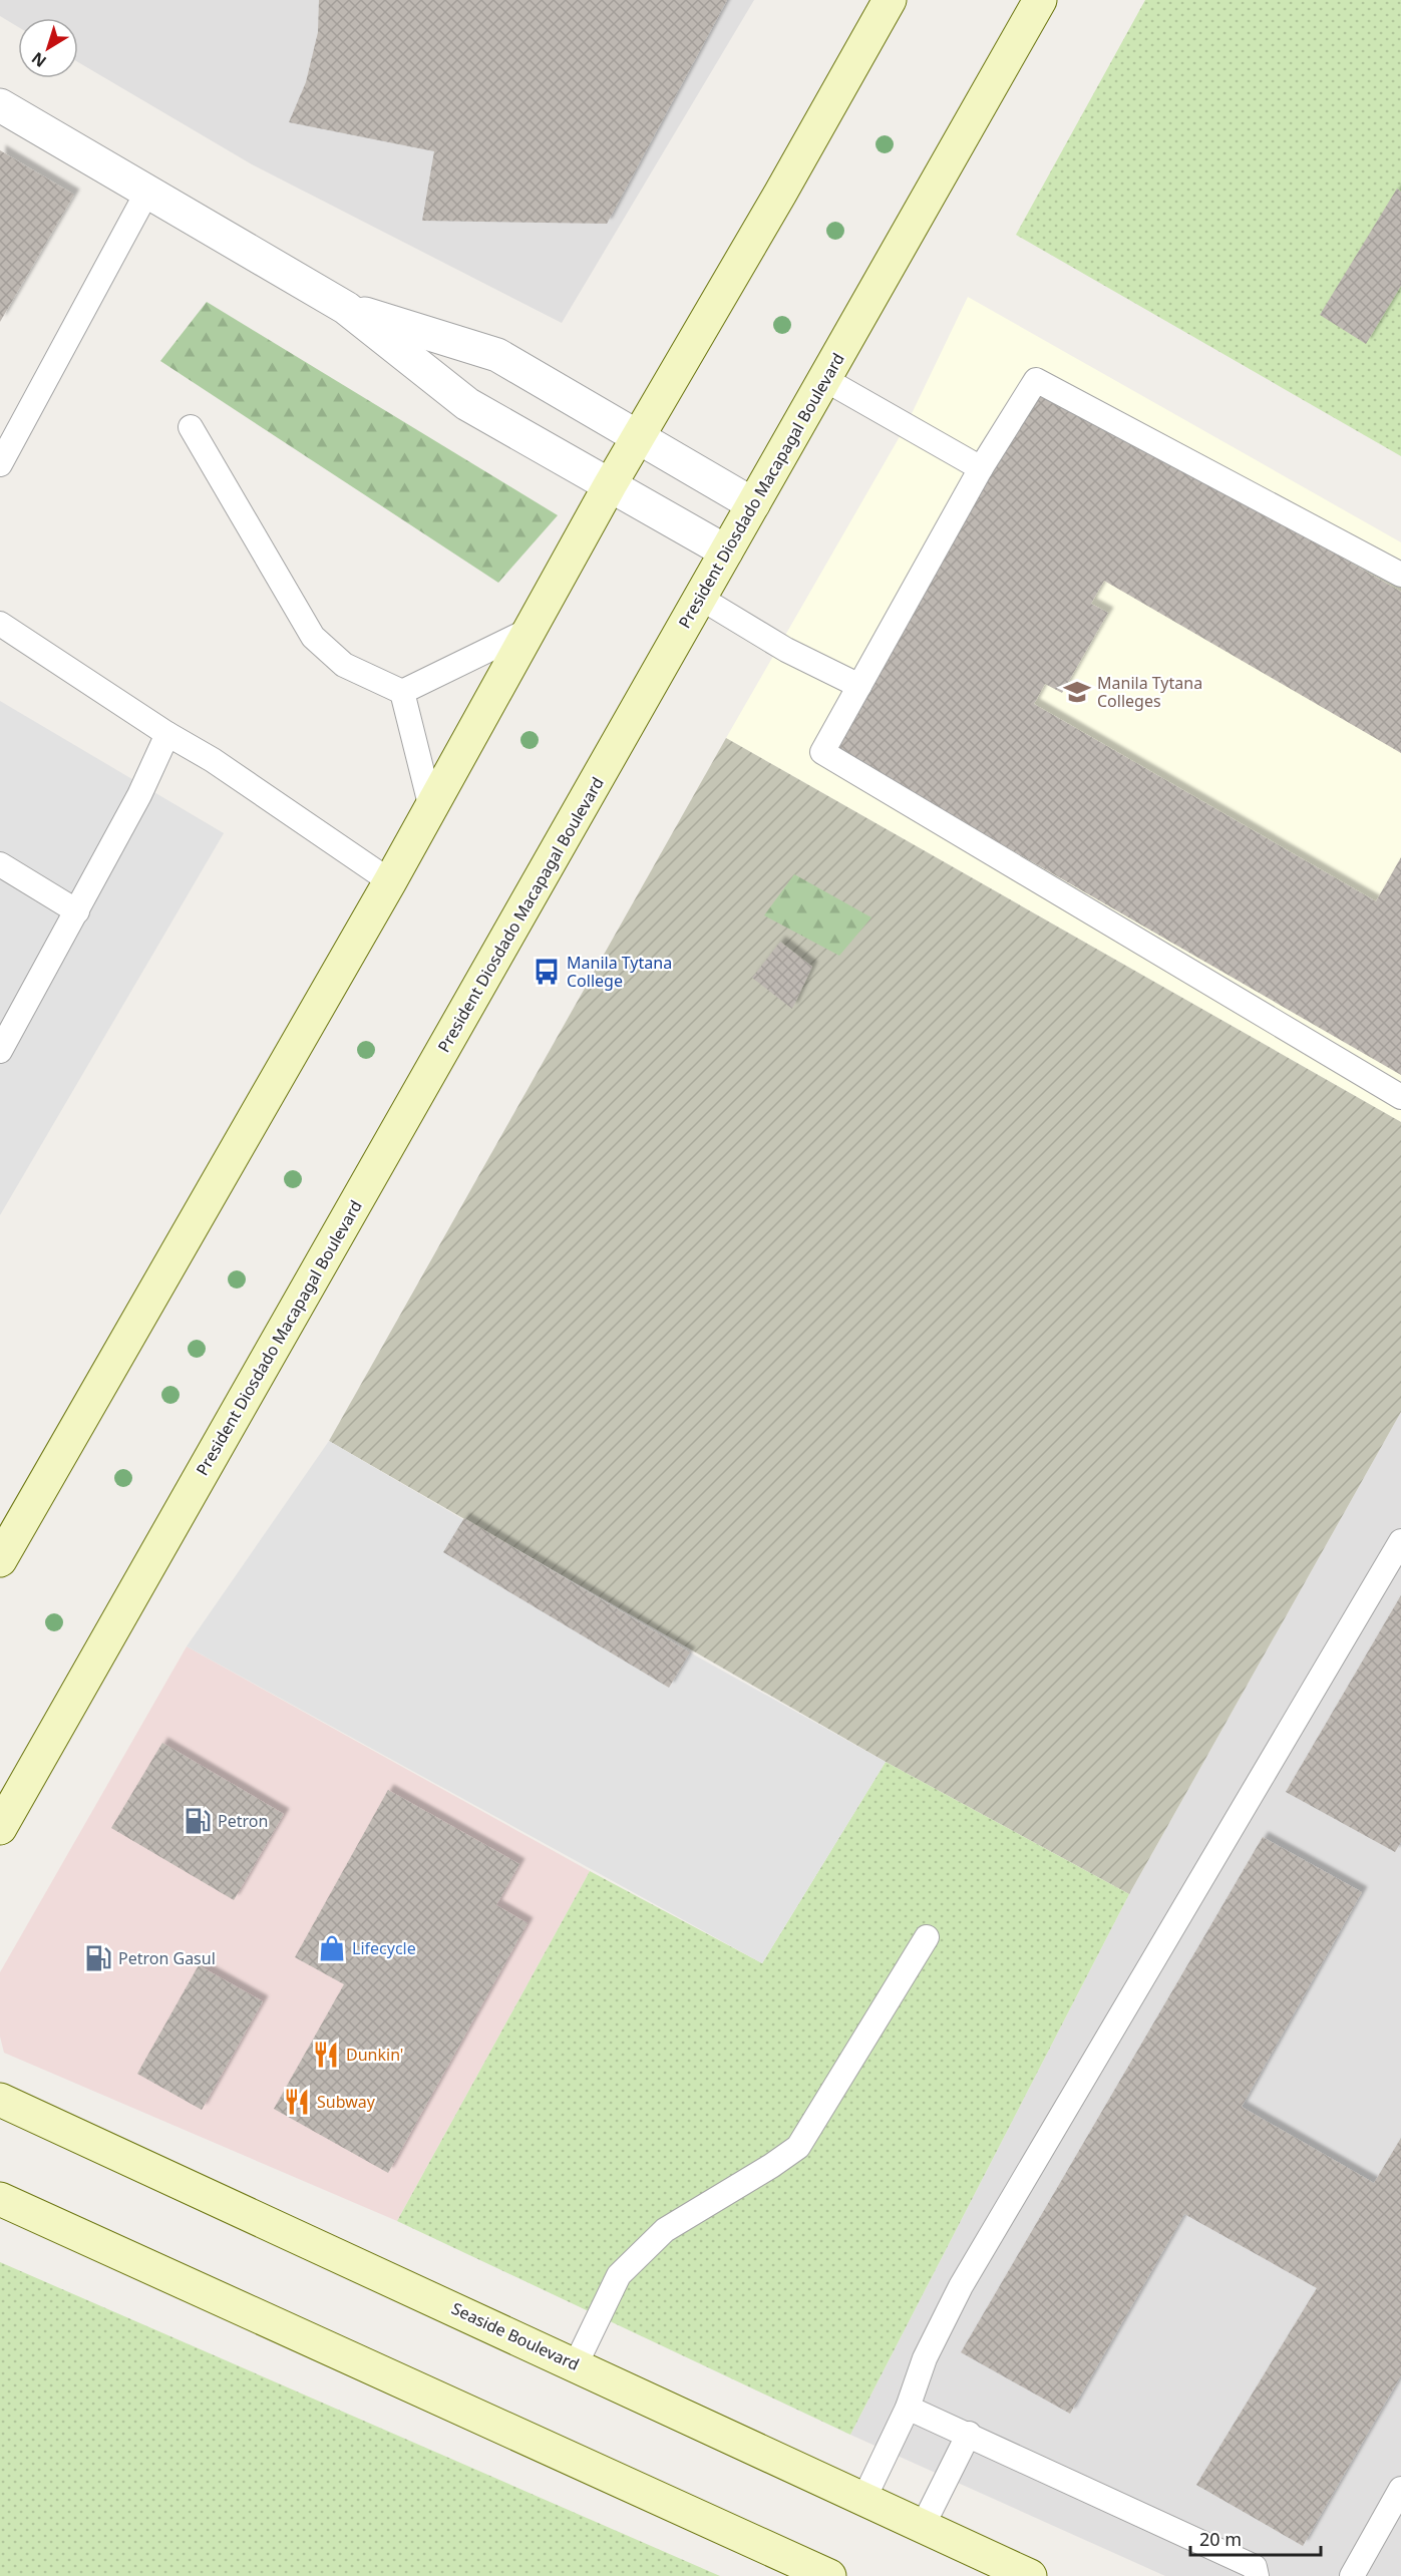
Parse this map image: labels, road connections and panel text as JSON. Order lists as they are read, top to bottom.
{
  "streets": {
    "main road": ["President Diosdado Macapagal Boulevard", "Seaside Boulevard"]
  },
  "places": {
    "school or university": ["Manila Tytana Colleges"],
    "bus stop": ["Manila Tytana College"],
    "fuel station": ["Petron", "Petron Gasul"],
    "shop": ["Lifecycle"],
    "restaurant": ["Dunkin'", "Subway"]
  },
  "scale_bar": "20 m",
  "north": "bottom left"
}
